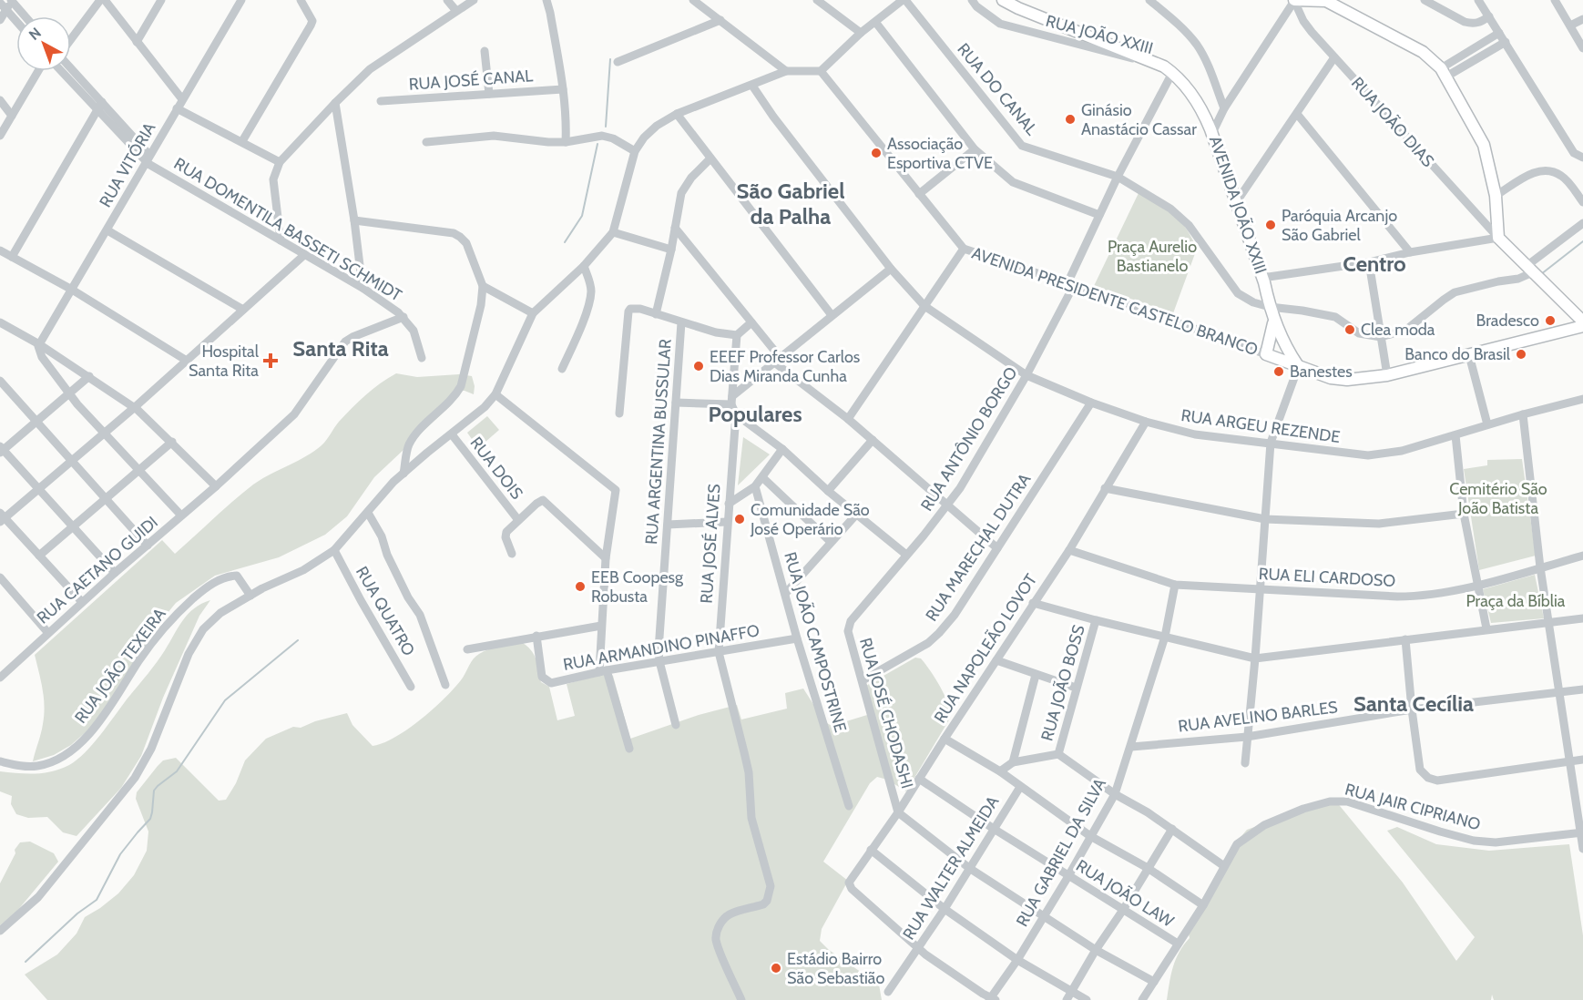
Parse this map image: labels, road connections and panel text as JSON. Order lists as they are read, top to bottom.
{
  "streets": {
    "main road": ["RUA JOÃO DIAS", "AVENIDA JOÃO XXIII", "AVENIDA PRESIDENTE CASTELO BRANCO"],
    "street": [
      "RUA JOÃO XXIII",
      "RUA JOSÉ CANAL",
      "RUA DO CANAL",
      "RUA VITÓRIA",
      "RUA DOMENTILA BASSETI SCHMIDT",
      "RUA ARGEU REZENDE",
      "RUA ANTÔNIO BORGO",
      "RUA ARGENTINA BUSSULAR",
      "RUA DOIS",
      "RUA JOSÉ ALVES",
      "RUA MARECHAL DUTRA",
      "RUA CAETANO GUIDI",
      "RUA ELI CARDOSO",
      "RUA QUATRO",
      "RUA JOÃO CAMPOSTRINE",
      "RUA ARMANDINO PINAFFO",
      "RUA NAPOLEÃO LOVOT",
      "RUA JOÃO TEXEIRA",
      "RUA JOÃO BOSS",
      "RUA JOSÉ CHODASHI",
      "RUA AVELINO BARLES",
      "RUA JAIR CIPRIANO",
      "RUA GABRIEL DA SILVA",
      "RUA WALTER ALMEIDA",
      "RUA JOÃO LAW"
    ]
  },
  "crossings": [
    ["RUA JOÃO XXIII", "AVENIDA JOÃO XXIII"],
    ["RUA JOÃO XXIII", "RUA ANTÔNIO BORGO"],
    ["RUA DO CANAL", "AVENIDA JOÃO XXIII"],
    ["RUA DO CANAL", "RUA ANTÔNIO BORGO"],
    ["RUA JOÃO DIAS", "AVENIDA PRESIDENTE CASTELO BRANCO"],
    ["RUA VITÓRIA", "RUA DOMENTILA BASSETI SCHMIDT"],
    ["AVENIDA JOÃO XXIII", "AVENIDA PRESIDENTE CASTELO BRANCO"],
    ["AVENIDA JOÃO XXIII", "RUA ANTÔNIO BORGO"],
    ["RUA DOMENTILA BASSETI SCHMIDT", "RUA CAETANO GUIDI"],
    ["AVENIDA PRESIDENTE CASTELO BRANCO", "RUA ANTÔNIO BORGO"],
    ["RUA ARGEU REZENDE", "RUA ANTÔNIO BORGO"],
    ["RUA ARGEU REZENDE", "RUA MARECHAL DUTRA"],
    ["RUA ARGEU REZENDE", "RUA NAPOLEÃO LOVOT"],
    ["RUA ANTÔNIO BORGO", "RUA JOSÉ CHODASHI"],
    ["RUA ARGENTINA BUSSULAR", "RUA ARMANDINO PINAFFO"],
    ["RUA JOSÉ ALVES", "RUA ARMANDINO PINAFFO"],
    ["RUA MARECHAL DUTRA", "RUA JOSÉ CHODASHI"],
    ["RUA ELI CARDOSO", "RUA NAPOLEÃO LOVOT"],
    ["RUA ELI CARDOSO", "RUA GABRIEL DA SILVA"],
    ["RUA JOÃO CAMPOSTRINE", "RUA ARMANDINO PINAFFO"],
    ["RUA NAPOLEÃO LOVOT", "RUA JOSÉ CHODASHI"],
    ["RUA NAPOLEÃO LOVOT", "RUA WALTER ALMEIDA"],
    ["RUA NAPOLEÃO LOVOT", "RUA JOÃO LAW"],
    ["RUA AVELINO BARLES", "RUA GABRIEL DA SILVA"],
    ["RUA JAIR CIPRIANO", "RUA JOÃO LAW"],
    ["RUA GABRIEL DA SILVA", "RUA JOÃO LAW"],
    ["RUA WALTER ALMEIDA", "RUA JOÃO LAW"]
  ],
  "districts": [
    "São Gabriel da Palha",
    "Centro",
    "Santa Rita",
    "Populares",
    "Santa Cecília"
  ],
  "parks": ["Praça Aurelio Bastianelo", "Cemitério São João Batista", "Praça da Bíblia"],
  "places": {
    "other": [
      "Ginásio Anastácio Cassar",
      "Associação Esportiva CTVE",
      "Paróquia Arcanjo São Gabriel",
      "Bradesco",
      "Clea moda",
      "Banco do Brasil",
      "EEEF Professor Carlos Dias Miranda Cunha",
      "Banestes",
      "Comunidade São José Operário",
      "EEB Coopesg Robusta",
      "Estádio Bairro São Sebastião"
    ],
    "health": ["Hospital Santa Rita"]
  },
  "north": "top left"
}
